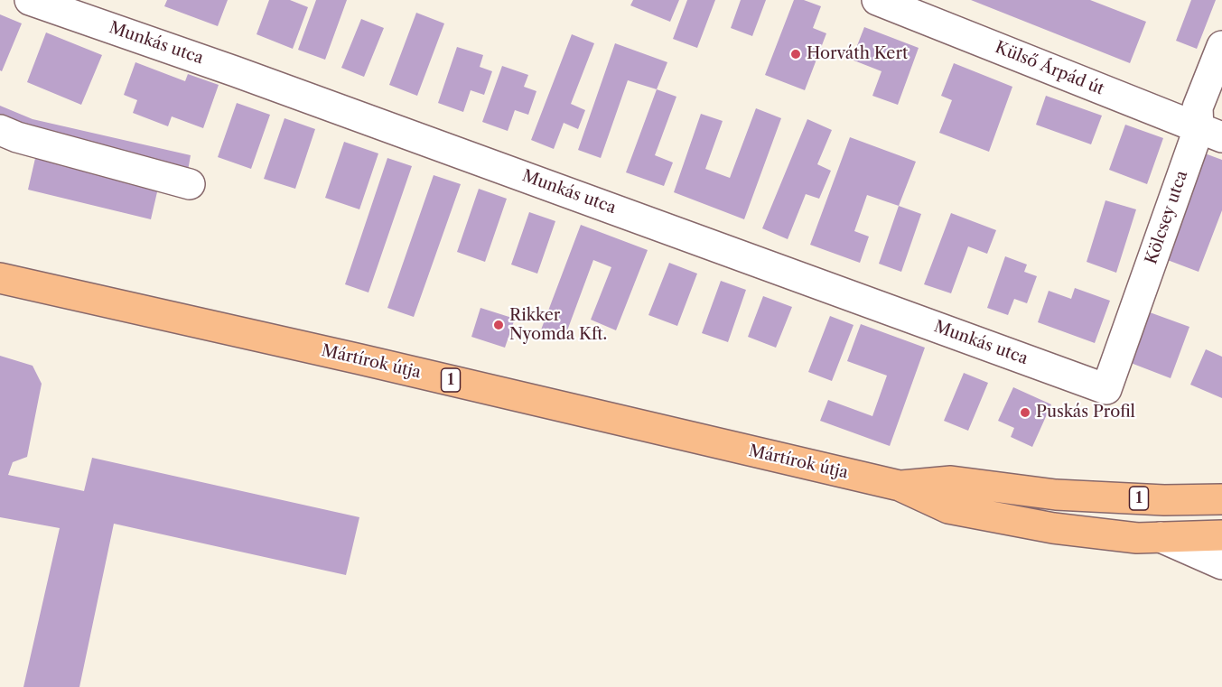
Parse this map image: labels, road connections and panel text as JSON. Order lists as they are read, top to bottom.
{
  "streets": {
    "main road": ["Mártírok útja", "1"],
    "street": ["Munkás utca", "Külső Árpád út", "Kölcsey utca"]
  },
  "crossings": [
    ["Munkás utca", "Kölcsey utca"],
    ["Külső Árpád út", "Kölcsey utca"]
  ],
  "places": ["Horváth Kert", "Rikker Nyomda Kft.", "Puskás Profil"]
}
